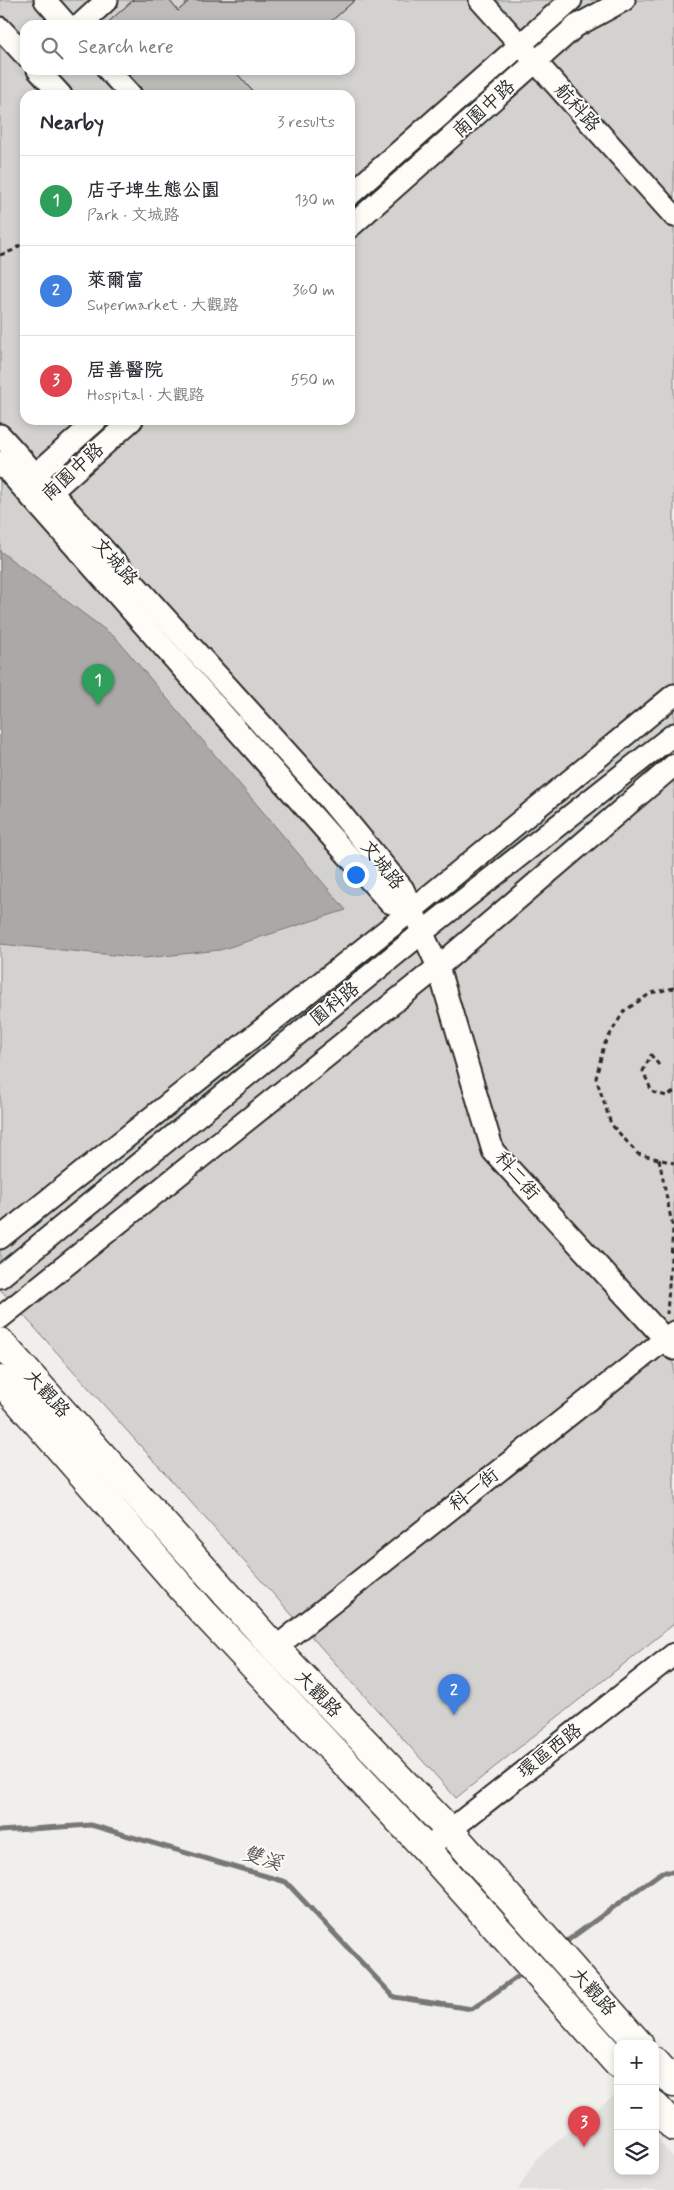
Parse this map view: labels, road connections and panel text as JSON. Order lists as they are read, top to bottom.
{
  "streets": {
    "main road": ["大觀路"],
    "street": [
      "航科路",
      "南園中路",
      "文城路",
      "園科路",
      "科二街",
      "科一街",
      "環區西路"
    ]
  },
  "crossings": [
    ["航科路", "南園中路"],
    ["南園中路", "文城路"],
    ["文城路", "科二街"],
    ["園科路", "科二街"],
    ["科二街", "科一街"],
    ["大觀路", "科一街"],
    ["大觀路", "環區西路"]
  ],
  "water": ["雙溪"],
  "page": {
    "search": "Search here",
    "heading": ["Nearby", "3 results"],
    "list": [
      {
        "mark": "1",
        "name": "店子埤生態公園",
        "note": "Park · 文城路",
        "value": "130 m"
      },
      {
        "mark": "2",
        "name": "萊爾富",
        "note": "Supermarket · 大觀路",
        "value": "360 m"
      },
      {
        "mark": "3",
        "name": "居善醫院",
        "note": "Hospital · 大觀路",
        "value": "550 m"
      }
    ],
    "pins": ["1", "2", "3"],
    "map_buttons": ["+", "−"]
  }
}
